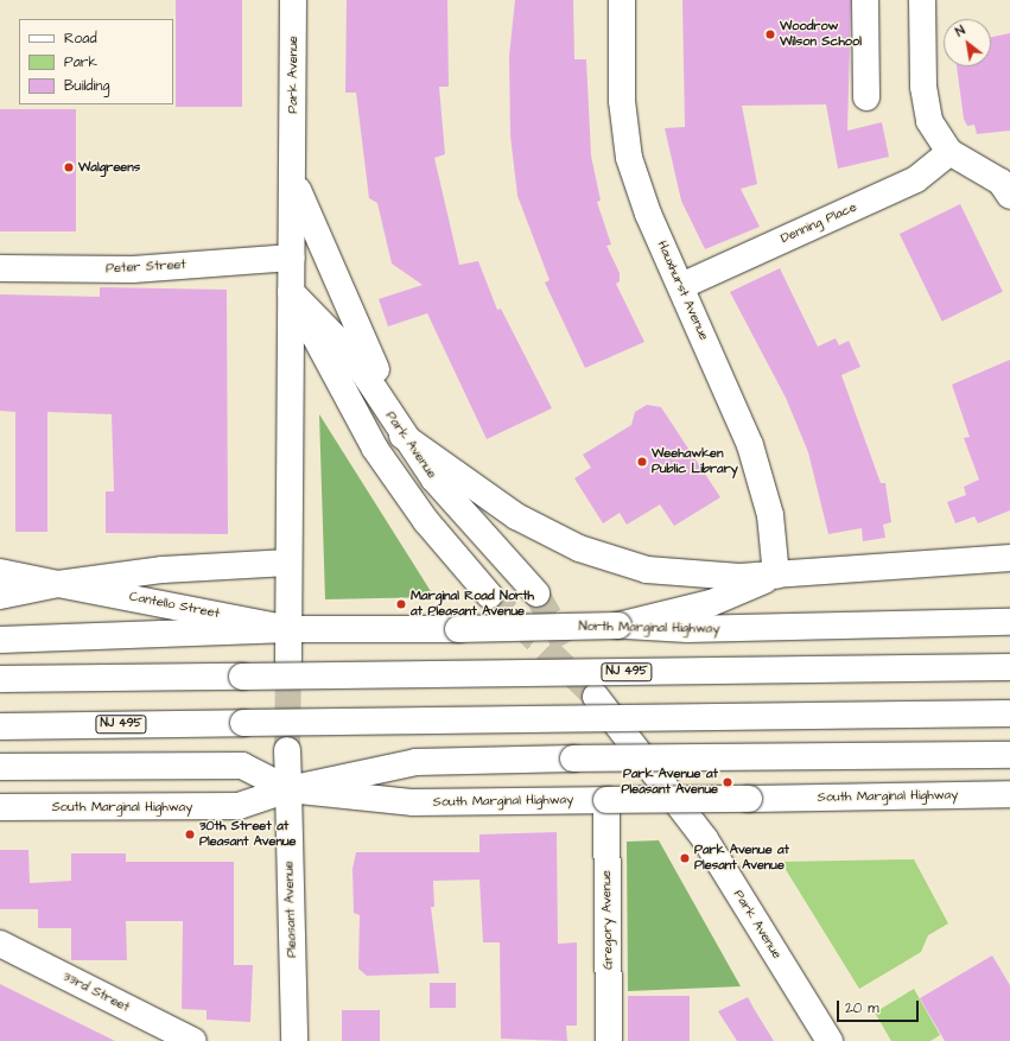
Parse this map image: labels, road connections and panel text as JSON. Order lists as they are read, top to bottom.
{
  "streets": {
    "main road": [
      "Park Avenue",
      "Denning Place",
      "Peter Street",
      "Hauxhurst Avenue",
      "Cantello Street",
      "North Marginal Highway",
      "NJ 495",
      "South Marginal Highway",
      "Pleasant Avenue",
      "Gregory Avenue",
      "33rd Street"
    ]
  },
  "crossings": [
    ["Park Avenue", "Peter Street"],
    ["Park Avenue", "Cantello Street"],
    ["Park Avenue", "North Marginal Highway"],
    ["Denning Place", "Hauxhurst Avenue"],
    ["Cantello Street", "North Marginal Highway"],
    ["South Marginal Highway", "Pleasant Avenue"],
    ["South Marginal Highway", "Gregory Avenue"]
  ],
  "places": [
    "Woodrow Wilson School",
    "Walgreens",
    "Weehawken Public Library",
    "Marginal Road North at Pleasant Avenue",
    "Park Avenue at Pleasant Avenue",
    "30th Street at Pleasant Avenue",
    "Park Avenue at Plesant Avenue"
  ],
  "legend": ["Road", "Park", "Building"],
  "scale_bar": "20 m",
  "north": "top left"
}
